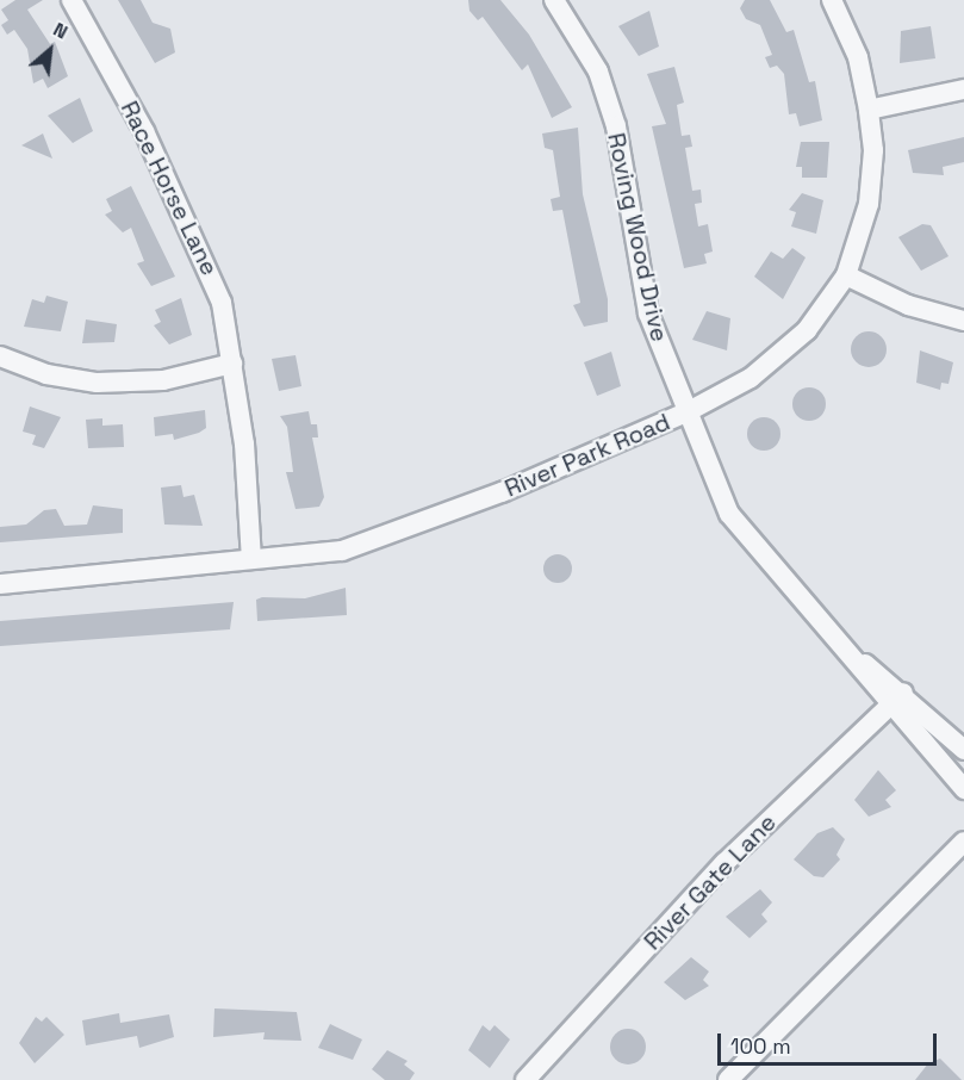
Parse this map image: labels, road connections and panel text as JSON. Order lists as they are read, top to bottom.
{
  "streets": {
    "street": [
      "Race Horse Lane",
      "Roving Wood Drive",
      "River Park Road",
      "River Gate Lane"
    ]
  },
  "crossings": [
    ["Race Horse Lane", "River Park Road"],
    ["Roving Wood Drive", "River Park Road"],
    ["Roving Wood Drive", "River Gate Lane"]
  ],
  "scale_bar": "100 m",
  "north": "top right"
}
